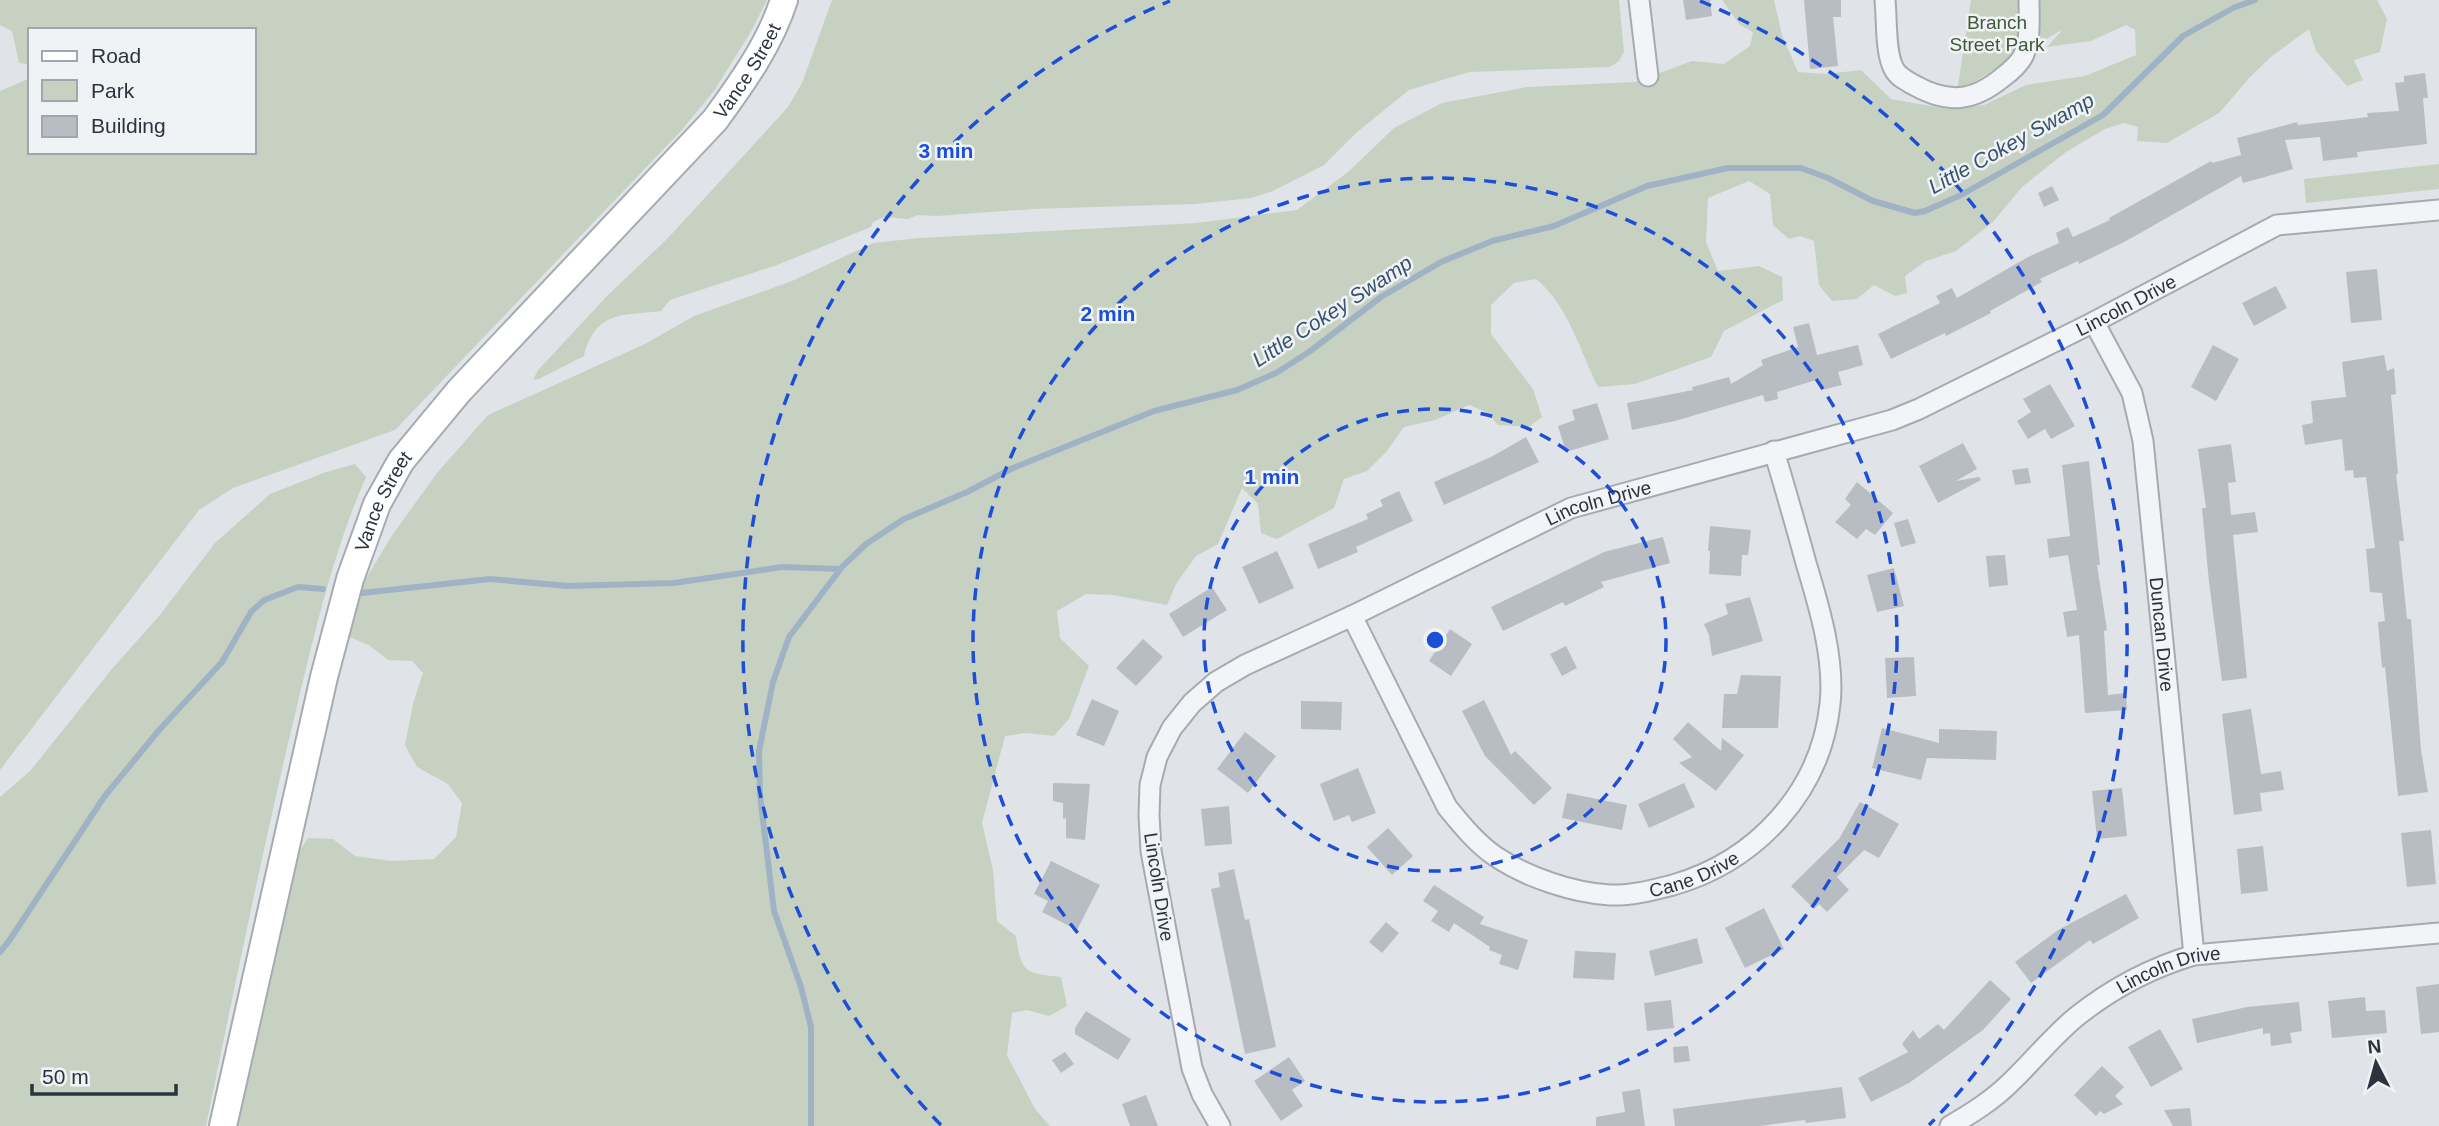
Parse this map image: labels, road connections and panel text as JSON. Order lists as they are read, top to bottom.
{
  "streets": {
    "street": [
      "Vance Street",
      "Lincoln Drive",
      "Duncan Drive",
      "Cane Drive"
    ]
  },
  "crossings": [
    ["Lincoln Drive", "Duncan Drive"],
    ["Lincoln Drive", "Cane Drive"]
  ],
  "water": ["Little Cokey Swamp"],
  "parks": ["Branch Street Park"],
  "legend": ["Road", "Park", "Building"],
  "scale_bar": "50 m",
  "north": "top",
  "rings": ["3 min", "2 min", "1 min"]
}
